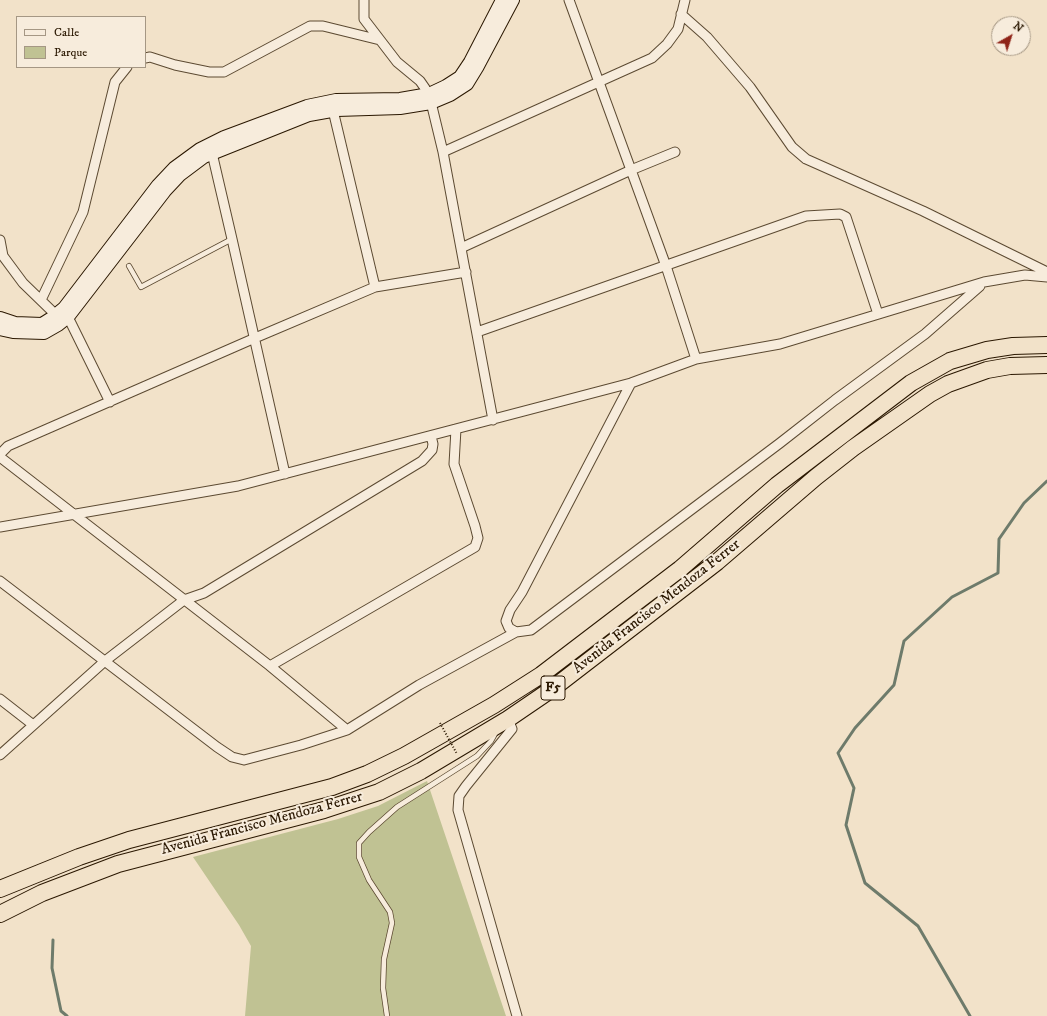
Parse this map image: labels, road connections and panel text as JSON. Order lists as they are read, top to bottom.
{
  "streets": {
    "highway": ["Avenida Francisco Mendoza Ferrer", "F5"]
  },
  "legend": ["Calle", "Parque"],
  "north": "top right"
}
